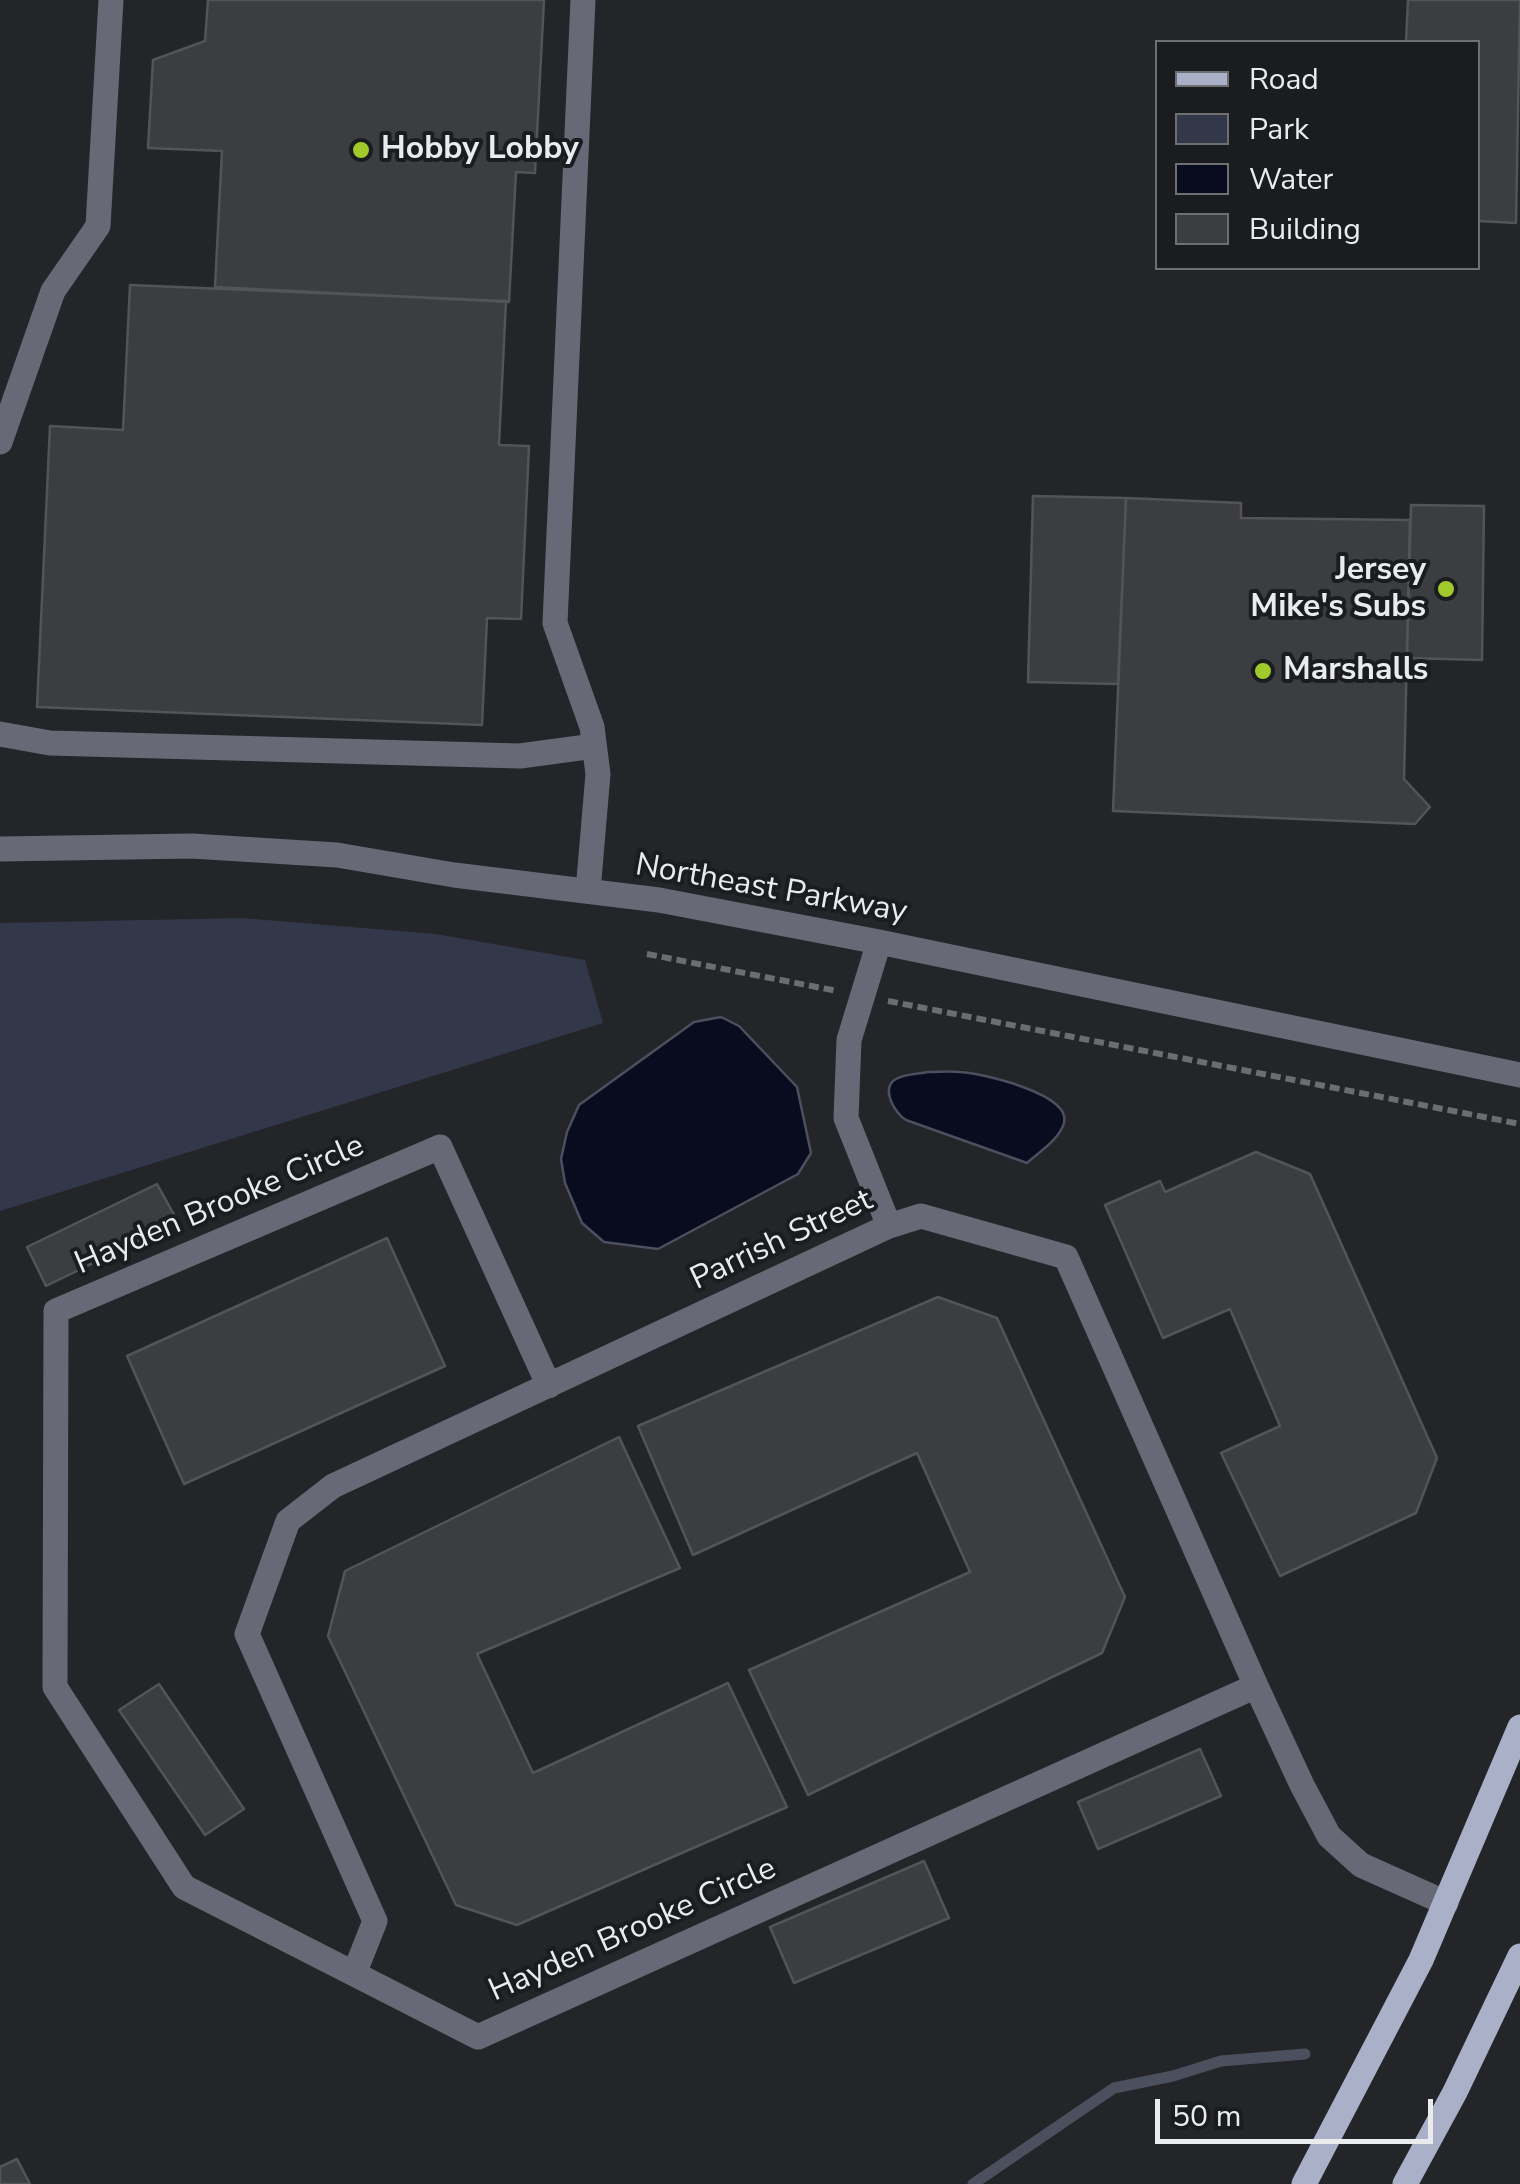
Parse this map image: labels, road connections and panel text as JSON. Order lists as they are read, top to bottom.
{
  "streets": {
    "street": ["Northeast Parkway", "Hayden Brooke Circle", "Parrish Street"]
  },
  "crossings": [
    ["Hayden Brooke Circle", "Parrish Street"]
  ],
  "places": ["Hobby Lobby", "Jersey Mike's Subs", "Marshalls"],
  "legend": [
    "Road",
    "Park",
    "Water",
    "Building"
  ],
  "scale_bar": "50 m"
}
